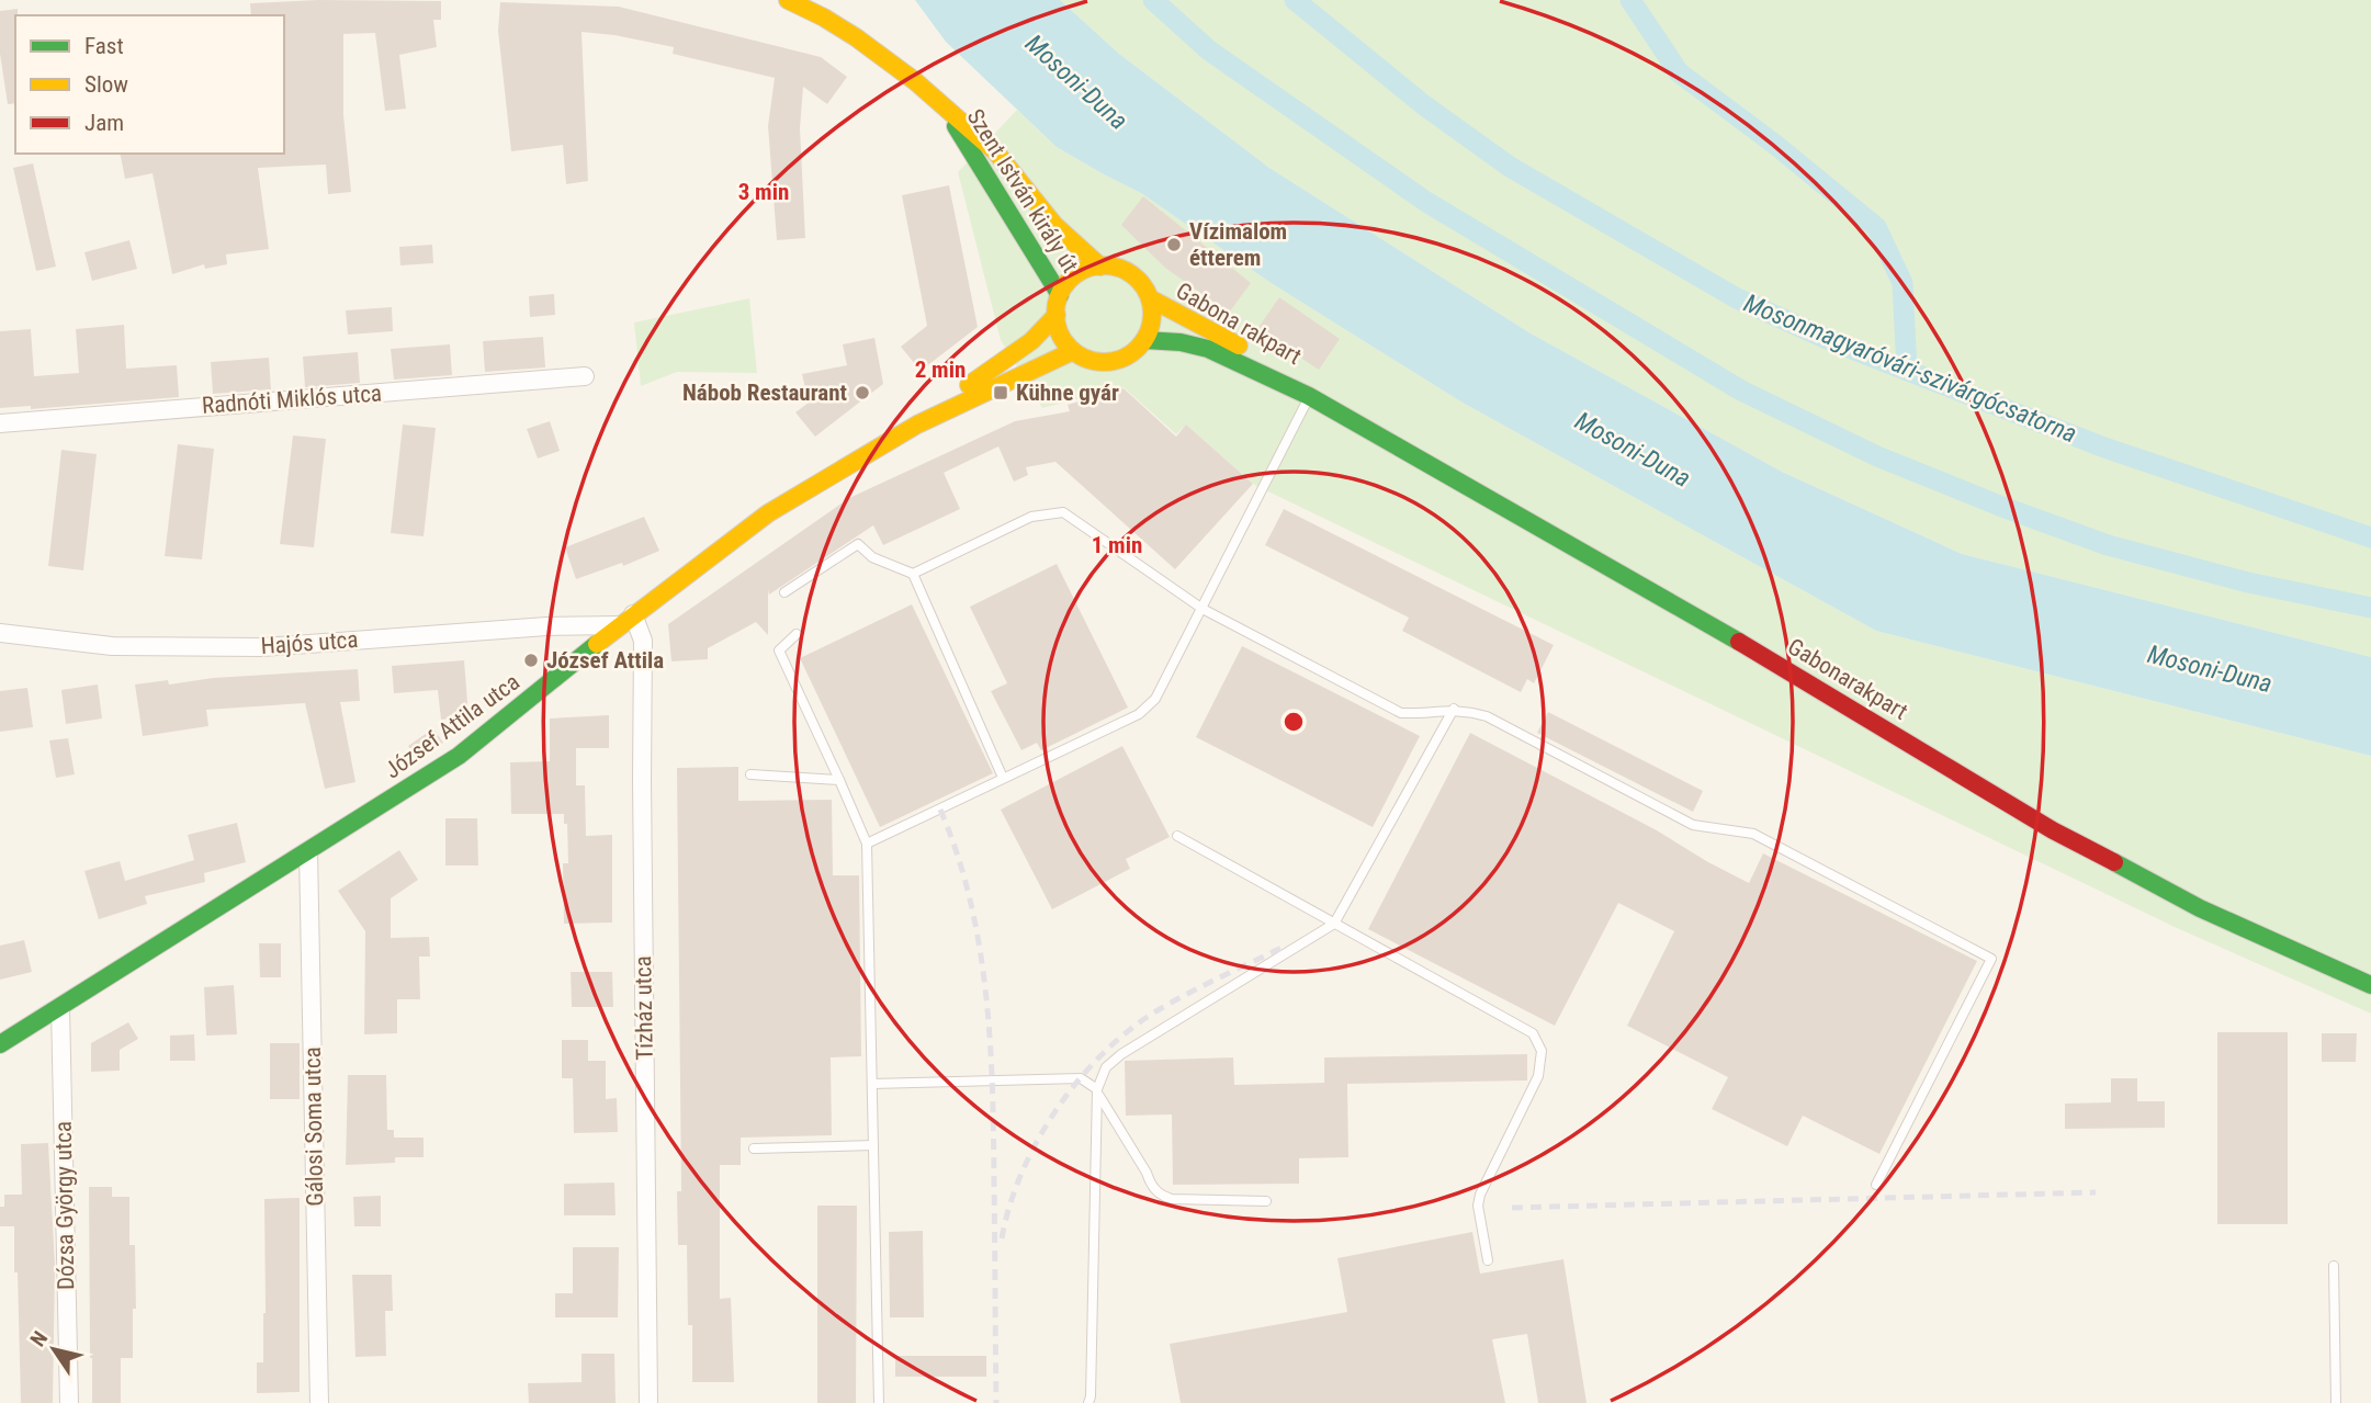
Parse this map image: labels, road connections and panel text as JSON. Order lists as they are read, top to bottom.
{
  "streets": {
    "main road": [
      "Szent István király út",
      "Gabona rakpart",
      "Gabonarakpart",
      "József Attila utca"
    ],
    "street": [
      "Radnóti Miklós utca",
      "Hajós utca",
      "Tízház utca",
      "Gálosi Soma utca",
      "Dózsa György utca"
    ]
  },
  "crossings": [
    ["Szent István király út", "Gabona rakpart"],
    ["Szent István király út", "József Attila utca"],
    ["Gabona rakpart", "Gabonarakpart"],
    ["Gabona rakpart", "József Attila utca"],
    ["Hajós utca", "József Attila utca"],
    ["Hajós utca", "Tízház utca"],
    ["József Attila utca", "Tízház utca"],
    ["József Attila utca", "Gálosi Soma utca"],
    ["József Attila utca", "Dózsa György utca"]
  ],
  "water": ["Mosoni-Duna", "Mosonmagyaróvári-szivárgócsatorna"],
  "places": {
    "other": ["Vízimalom étterem", "Nábob Restaurant", "József Attila"],
    "transit": ["Kühne gyár"]
  },
  "legend": ["Fast", "Slow", "Jam"],
  "north": "top left",
  "rings": ["3 min", "2 min", "1 min"]
}
